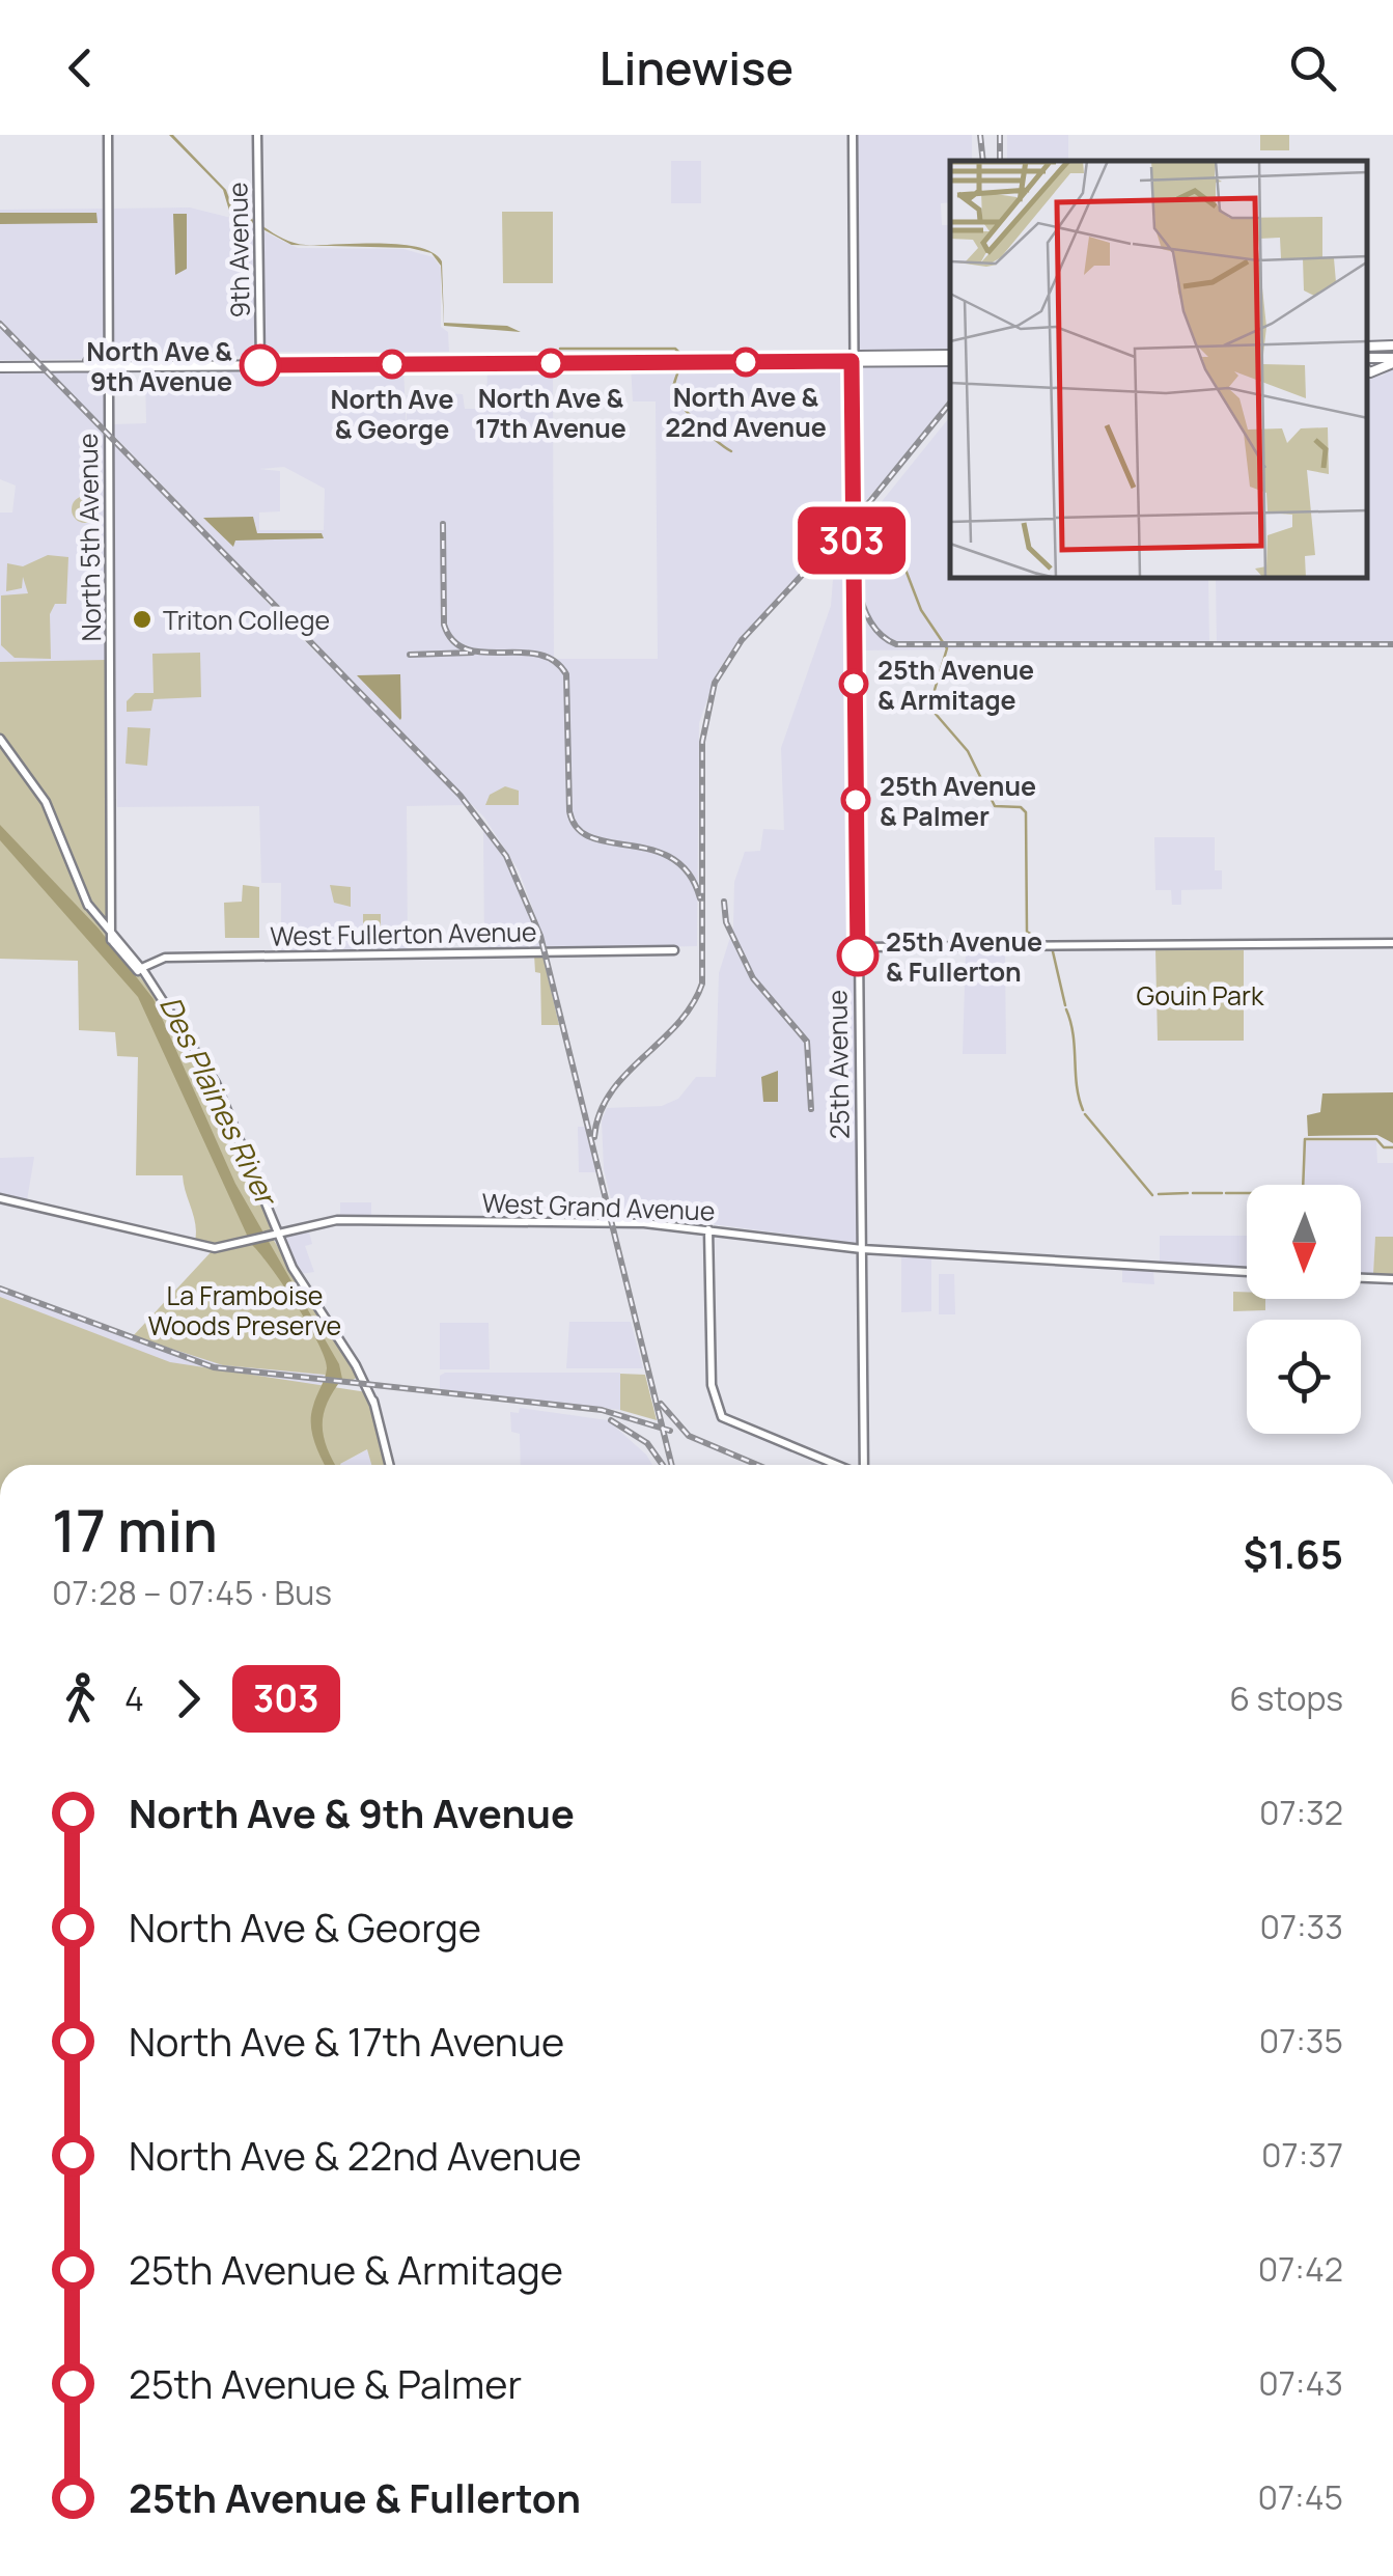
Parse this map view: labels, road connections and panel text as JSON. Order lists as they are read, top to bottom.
{
  "streets": {
    "main road": [
      "9th Avenue",
      "North 5th Avenue",
      "West Fullerton Avenue",
      "25th Avenue",
      "West Grand Avenue"
    ]
  },
  "crossings": [
    ["25th Avenue", "West Grand Avenue"]
  ],
  "water": ["Des Plaines River"],
  "parks": ["Gouin Park", "La Framboise Woods Preserve"],
  "places": [
    "North Ave & 22nd Avenue",
    "North Ave & 17th Avenue",
    "North Ave & George",
    "North Ave & 9th Avenue",
    "Triton College",
    "25th Avenue & Armitage",
    "25th Avenue & Palmer",
    "25th Avenue & Fullerton"
  ],
  "lines": ["bus line 303"],
  "north": "bottom",
  "page": {
    "header": "Linewise",
    "on_map": "303",
    "heading": ["17 min", "07:28 – 07:45 · Bus", "$1.65"],
    "legs": ["4", "303", "6 stops"],
    "list": [
      {
        "name": "North Ave & 9th Avenue",
        "value": "07:32"
      },
      {
        "name": "North Ave & George",
        "value": "07:33"
      },
      {
        "name": "North Ave & 17th Avenue",
        "value": "07:35"
      },
      {
        "name": "North Ave & 22nd Avenue",
        "value": "07:37"
      },
      {
        "name": "25th Avenue & Armitage",
        "value": "07:42"
      },
      {
        "name": "25th Avenue & Palmer",
        "value": "07:43"
      },
      {
        "name": "25th Avenue & Fullerton",
        "value": "07:45"
      }
    ]
  }
}
